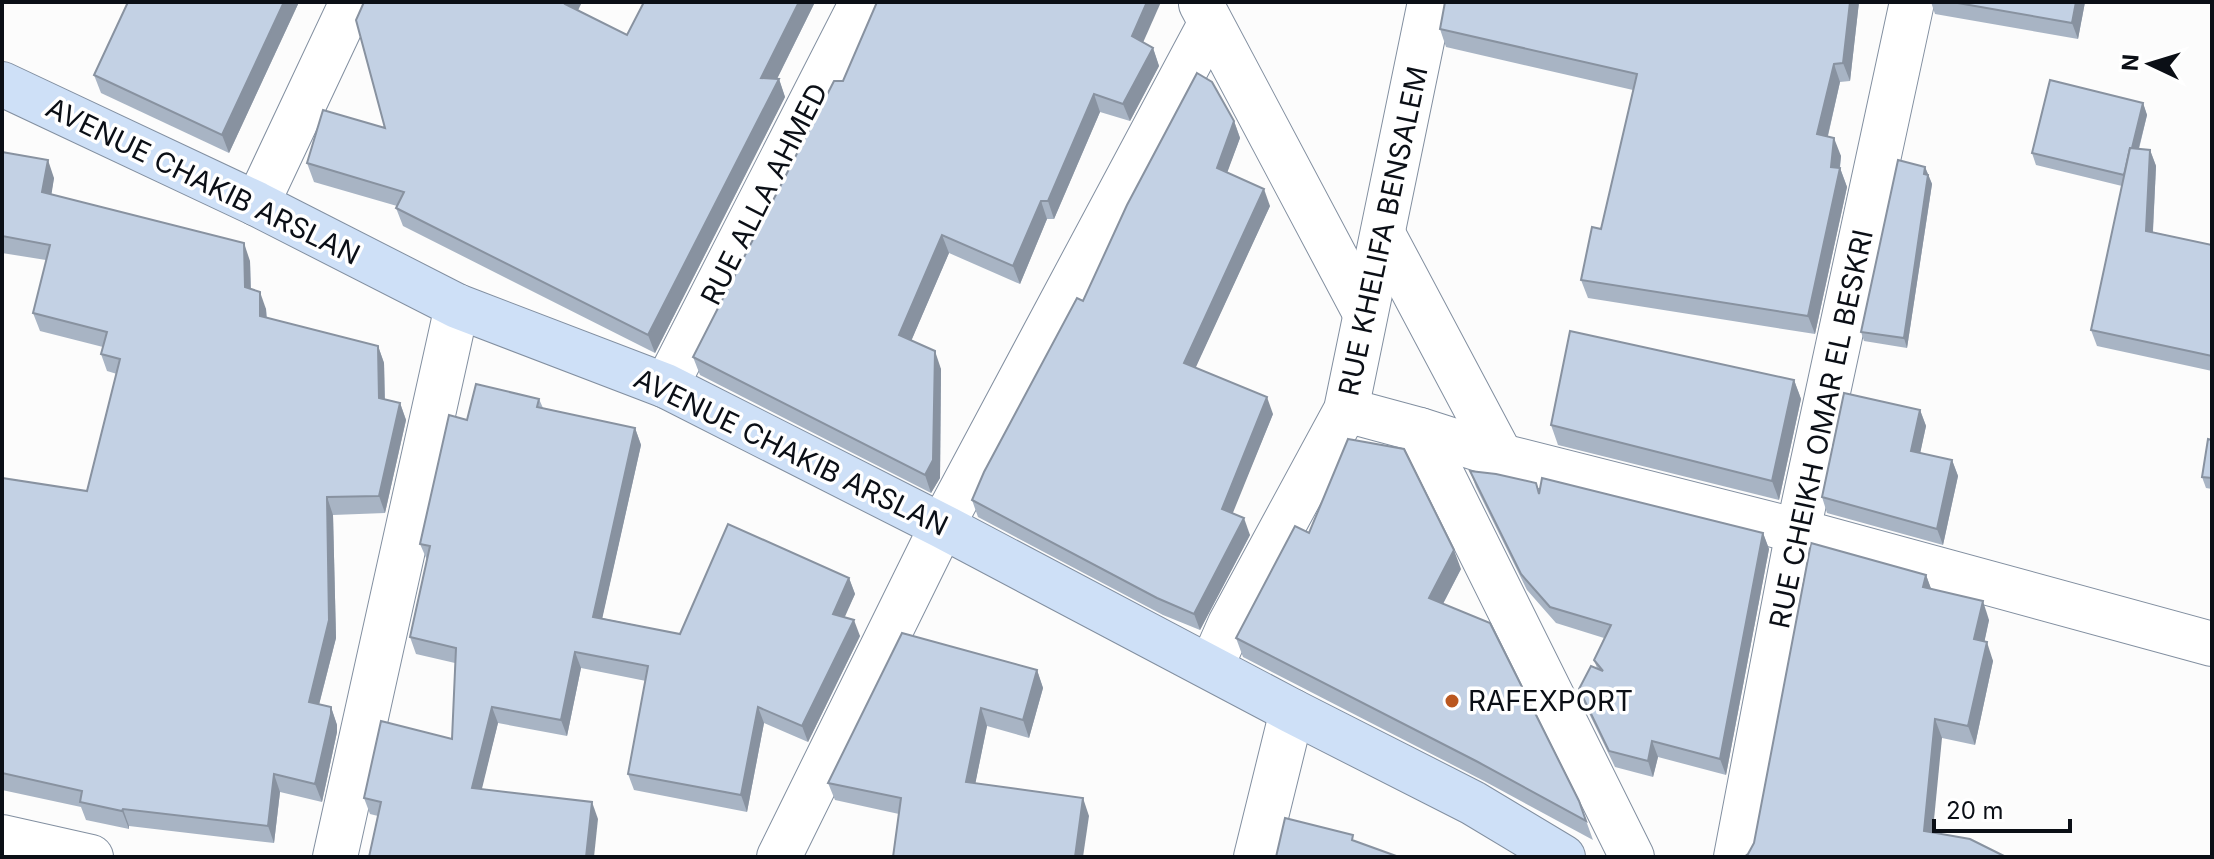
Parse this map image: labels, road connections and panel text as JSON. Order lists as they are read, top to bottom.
{
  "streets": {
    "main road": ["AVENUE CHAKIB ARSLAN"],
    "street": ["RUE ALLA AHMED", "RUE KHELIFA BENSALEM", "RUE CHEIKH OMAR EL BESKRI"]
  },
  "crossings": [
    ["AVENUE CHAKIB ARSLAN", "RUE ALLA AHMED"],
    ["AVENUE CHAKIB ARSLAN", "RUE KHELIFA BENSALEM"]
  ],
  "places": ["RAFEXPORT"],
  "scale_bar": "20 m",
  "north": "left"
}
